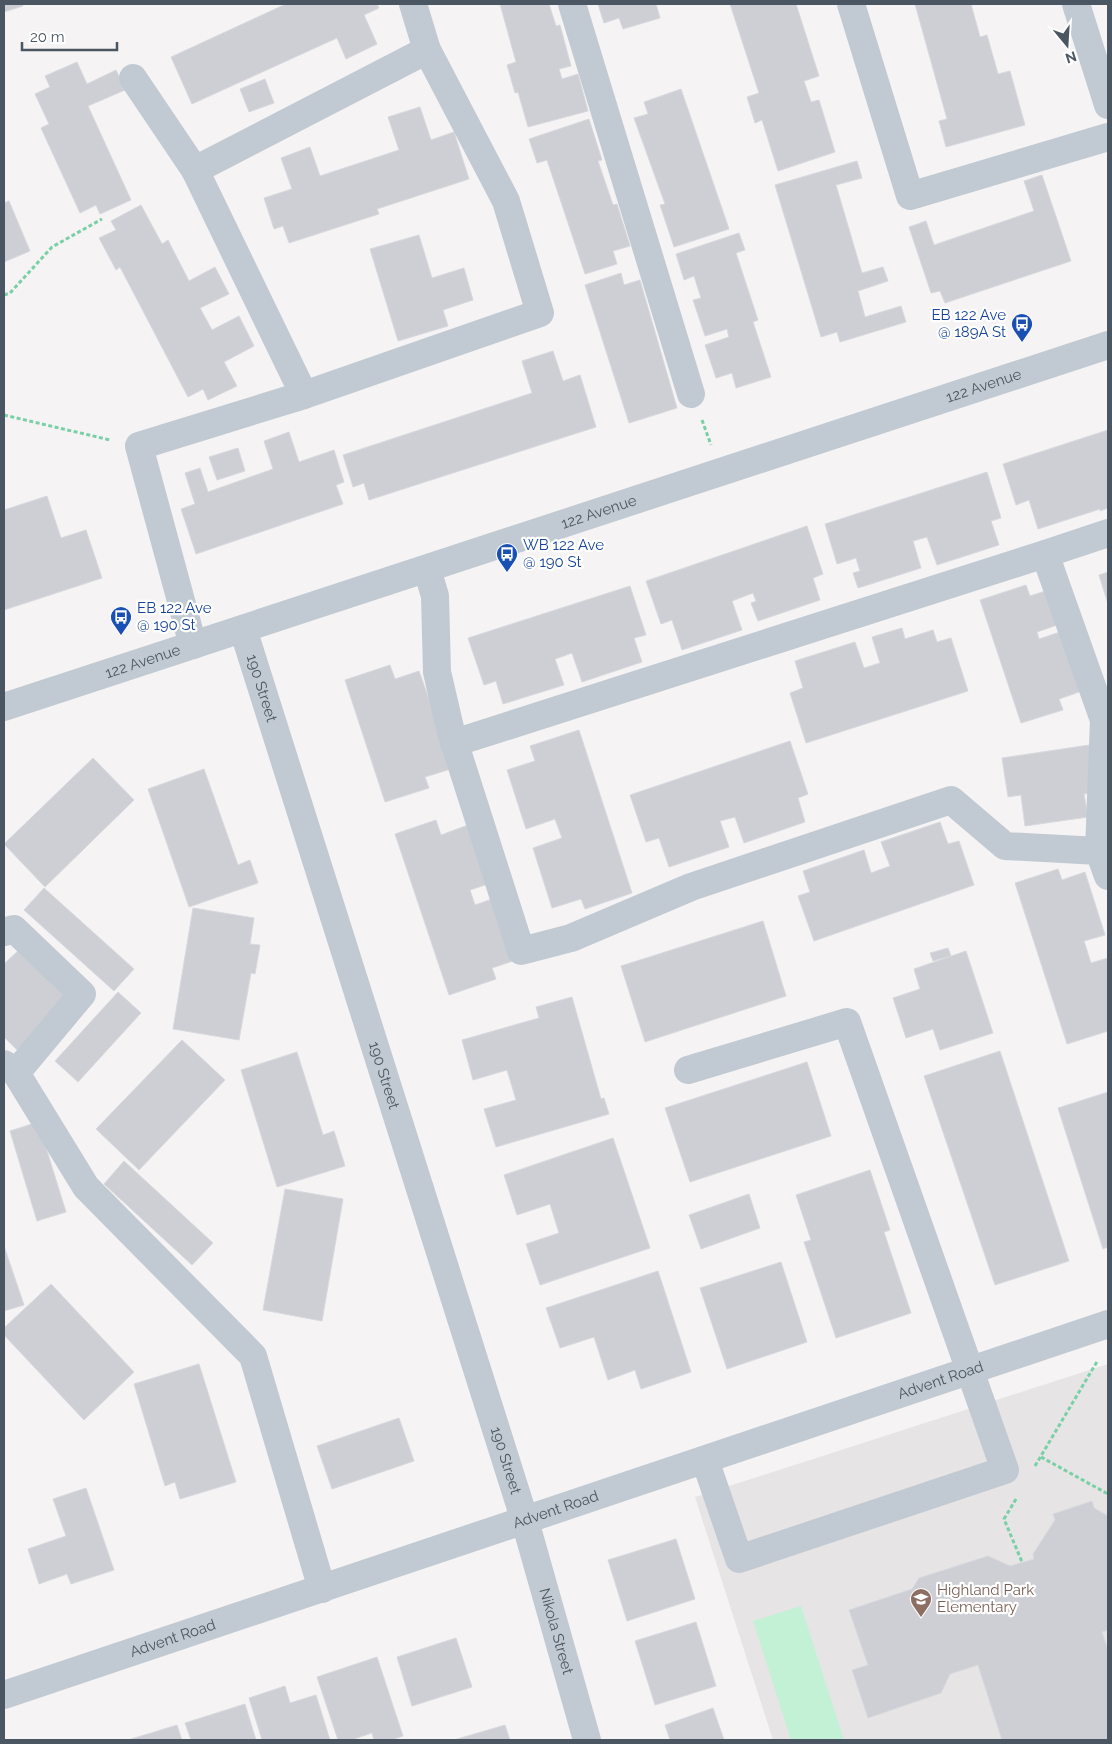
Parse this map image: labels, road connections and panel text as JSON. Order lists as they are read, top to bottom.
{
  "streets": {
    "street": [
      "122 Avenue",
      "190 Street",
      "Advent Road",
      "Nikola Street"
    ]
  },
  "crossings": [
    ["122 Avenue", "190 Street"],
    ["190 Street", "Advent Road"],
    ["190 Street", "Nikola Street"],
    ["Advent Road", "Nikola Street"]
  ],
  "places": {
    "bus stop": ["EB 122 Ave @ 189A St", "WB 122 Ave @ 190 St", "EB 122 Ave @ 190 St"],
    "school or university": ["Highland Park Elementary"]
  },
  "scale_bar": "20 m",
  "north": "bottom"
}
